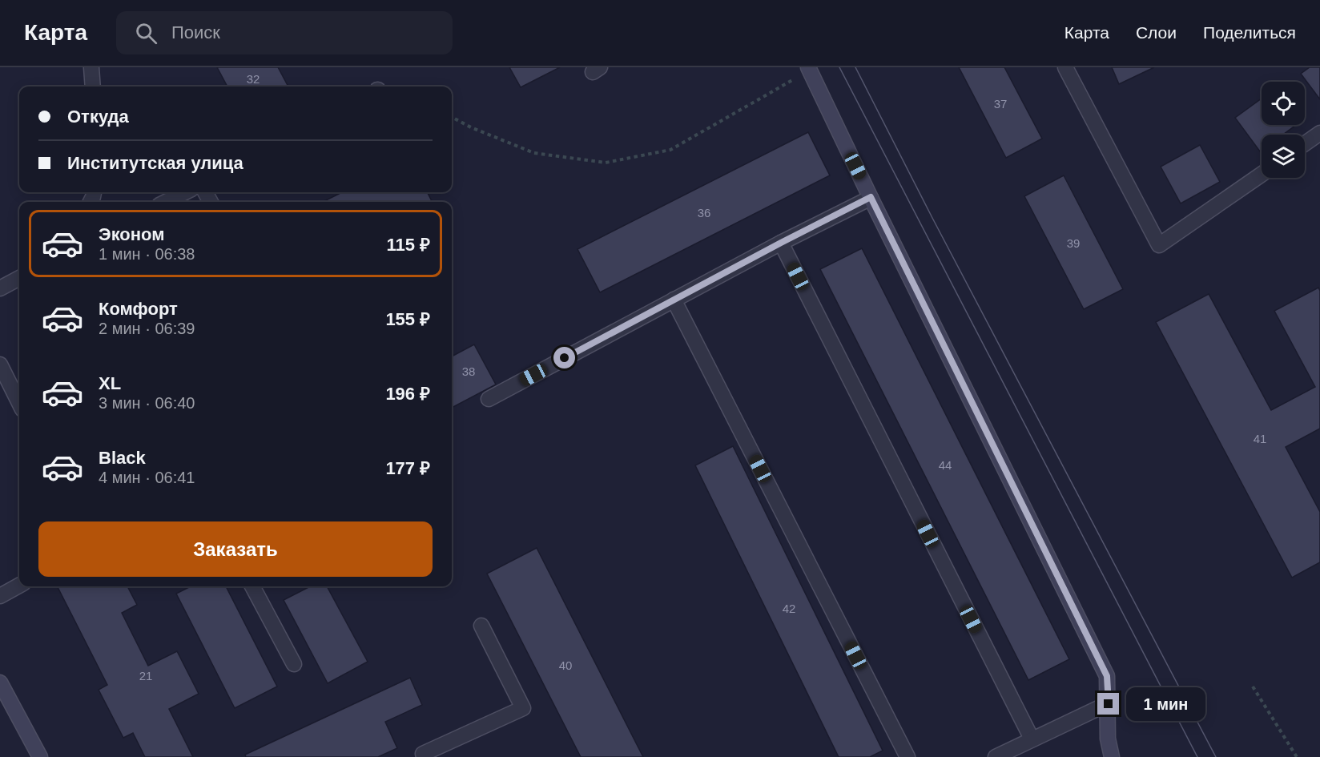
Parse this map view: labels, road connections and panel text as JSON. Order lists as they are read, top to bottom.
{
  "house_numbers": [
    "32",
    "37",
    "36",
    "39",
    "38",
    "41",
    "44",
    "42",
    "40",
    "21"
  ],
  "page": {
    "header": "Карта",
    "search": "Поиск",
    "nav": ["Карта", "Слои", "Поделиться"],
    "banner": ["Откуда", "Институтская улица"],
    "list": [
      {
        "name": "Эконом",
        "note": "1 мин · 06:38",
        "value": "115 ₽"
      },
      {
        "name": "Комфорт",
        "note": "2 мин · 06:39",
        "value": "155 ₽"
      },
      {
        "name": "XL",
        "note": "3 мин · 06:40",
        "value": "196 ₽"
      },
      {
        "name": "Black",
        "note": "4 мин · 06:41",
        "value": "177 ₽"
      }
    ],
    "buttons": "Заказать",
    "bubble": "1 мин"
  }
}
